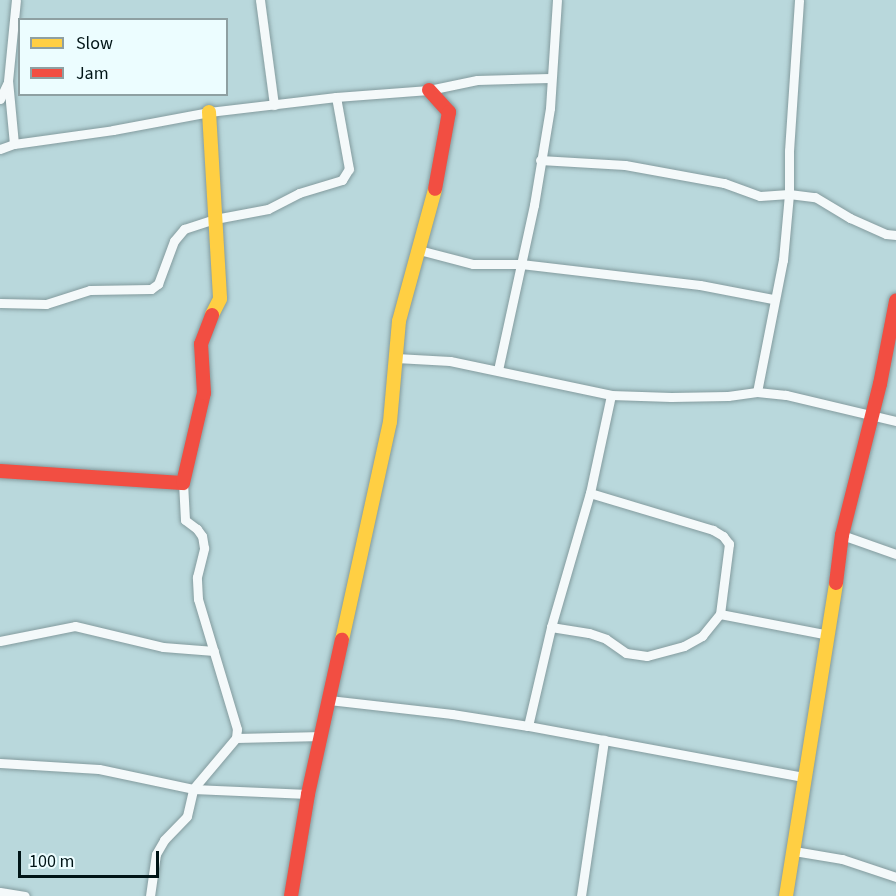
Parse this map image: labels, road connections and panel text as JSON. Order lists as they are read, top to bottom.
{
  "legend": ["Slow", "Jam"],
  "scale_bar": "100 m"
}
